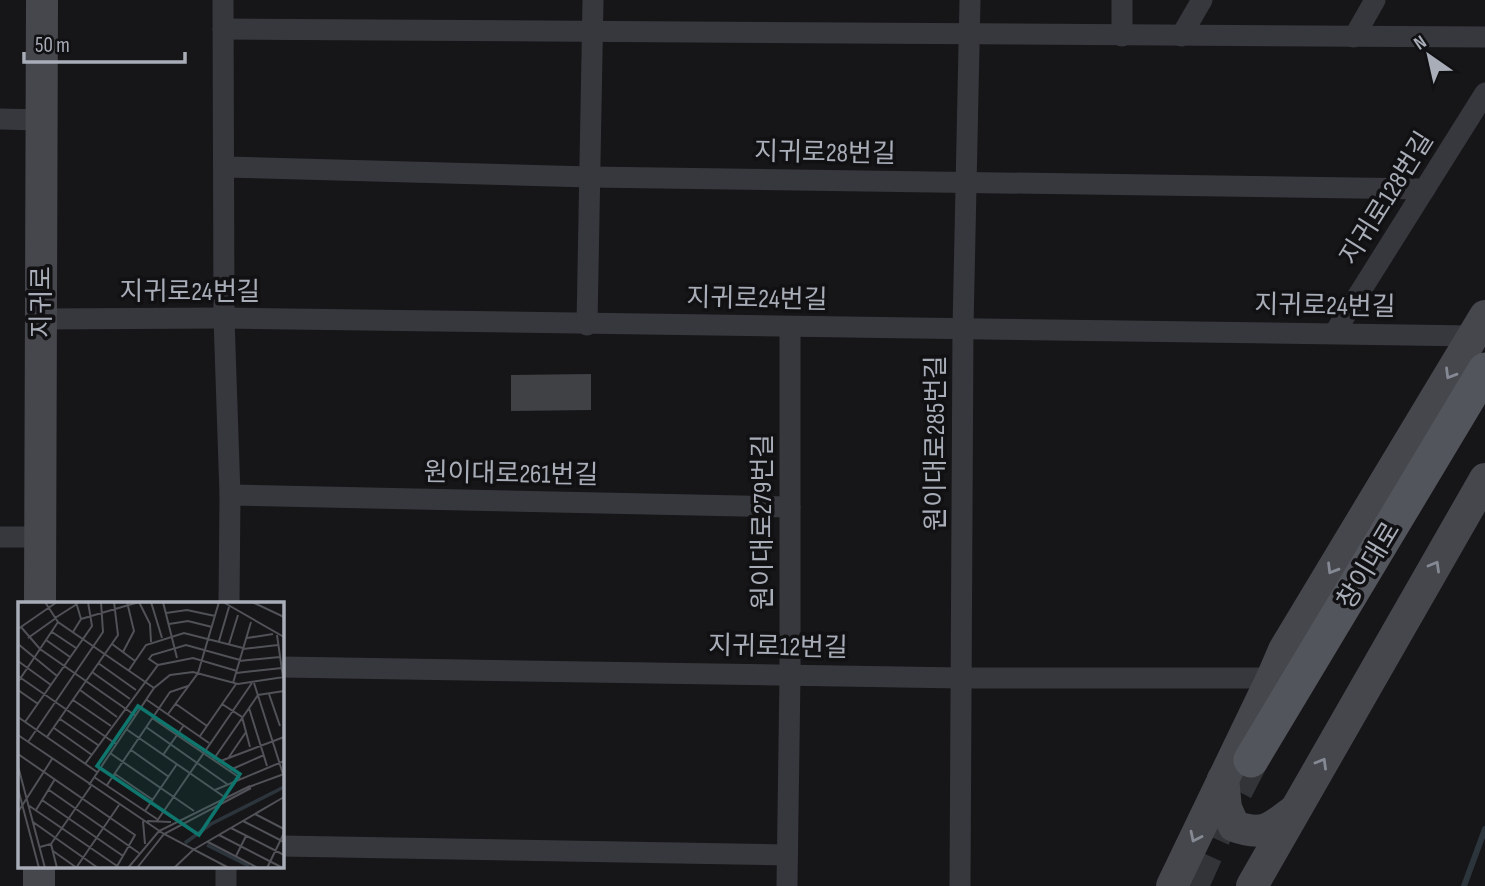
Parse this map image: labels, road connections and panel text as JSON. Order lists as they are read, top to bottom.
{
  "streets": {
    "main road": ["지귀로", "창이대로"],
    "street": [
      "지귀로28번길",
      "지귀로128번길",
      "지귀로24번길",
      "원이대로285번길",
      "원이대로261번길",
      "원이대로279번길",
      "지귀로12번길"
    ]
  },
  "crossings": [
    ["지귀로28번길", "지귀로128번길"],
    ["지귀로28번길", "원이대로285번길"],
    ["지귀로128번길", "지귀로24번길"],
    ["지귀로24번길", "지귀로"],
    ["지귀로24번길", "원이대로285번길"],
    ["지귀로24번길", "원이대로279번길"],
    ["원이대로285번길", "지귀로12번길"],
    ["원이대로261번길", "원이대로279번길"],
    ["원이대로279번길", "지귀로12번길"]
  ],
  "scale_bar": "50 m",
  "north": "top left"
}
